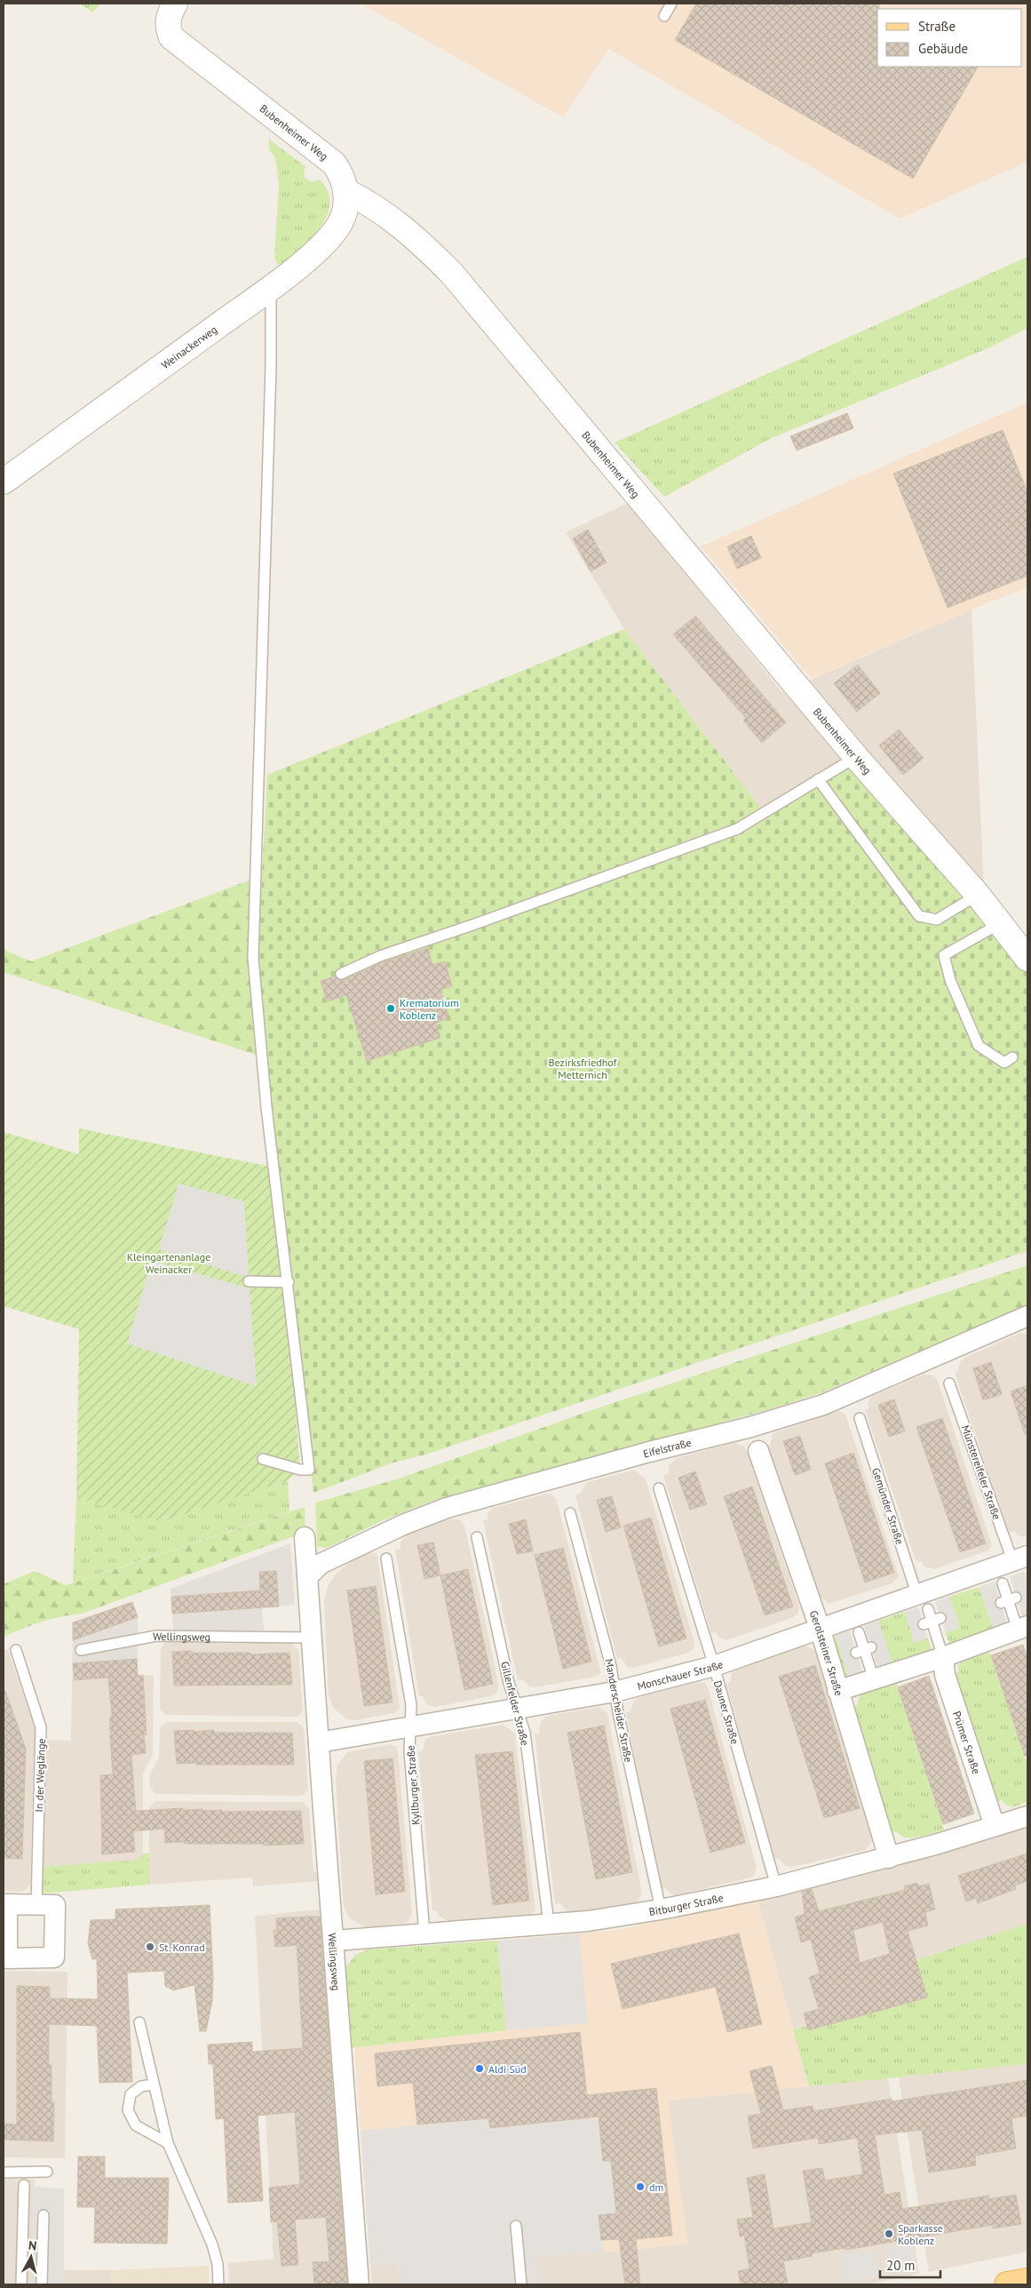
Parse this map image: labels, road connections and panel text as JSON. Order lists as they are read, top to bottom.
{
  "streets": {
    "street": [
      "Bubenheimer Weg",
      "Weinackerweg",
      "Eifelstraße",
      "Wellingsweg",
      "Gerolsteiner Straße",
      "Monschauer Straße",
      "Prümer Straße",
      "Bitburger Straße"
    ],
    "lane": [
      "Münstereifeler Straße",
      "Gemünder Straße",
      "Gillenfelder Straße",
      "Manderscheider Straße",
      "Dauner Straße",
      "In der Weglänge",
      "Kyllburger Straße"
    ]
  },
  "crossings": [
    ["Bubenheimer Weg", "Weinackerweg"],
    ["Eifelstraße", "Wellingsweg"],
    ["Münstereifeler Straße", "Monschauer Straße"],
    ["Gemünder Straße", "Monschauer Straße"],
    ["Gemünder Straße", "Prümer Straße"],
    ["Wellingsweg", "Monschauer Straße"],
    ["Wellingsweg", "Bitburger Straße"],
    ["Gerolsteiner Straße", "Monschauer Straße"],
    ["Gerolsteiner Straße", "Bitburger Straße"],
    ["Monschauer Straße", "Gillenfelder Straße"],
    ["Monschauer Straße", "Manderscheider Straße"],
    ["Monschauer Straße", "Dauner Straße"],
    ["Monschauer Straße", "Kyllburger Straße"],
    ["Gillenfelder Straße", "Bitburger Straße"],
    ["Manderscheider Straße", "Bitburger Straße"],
    ["Dauner Straße", "Bitburger Straße"],
    ["Prümer Straße", "Bitburger Straße"],
    ["Kyllburger Straße", "Bitburger Straße"]
  ],
  "parks": ["Bezirksfriedhof Metternich", "Kleingartenanlage Weinacker"],
  "places": [
    "Krematorium Koblenz",
    "St. Konrad",
    "Aldi Süd",
    "dm",
    "Sparkasse Koblenz"
  ],
  "legend": ["Straße", "Gebäude"],
  "scale_bar": "20 m",
  "north": "top"
}
